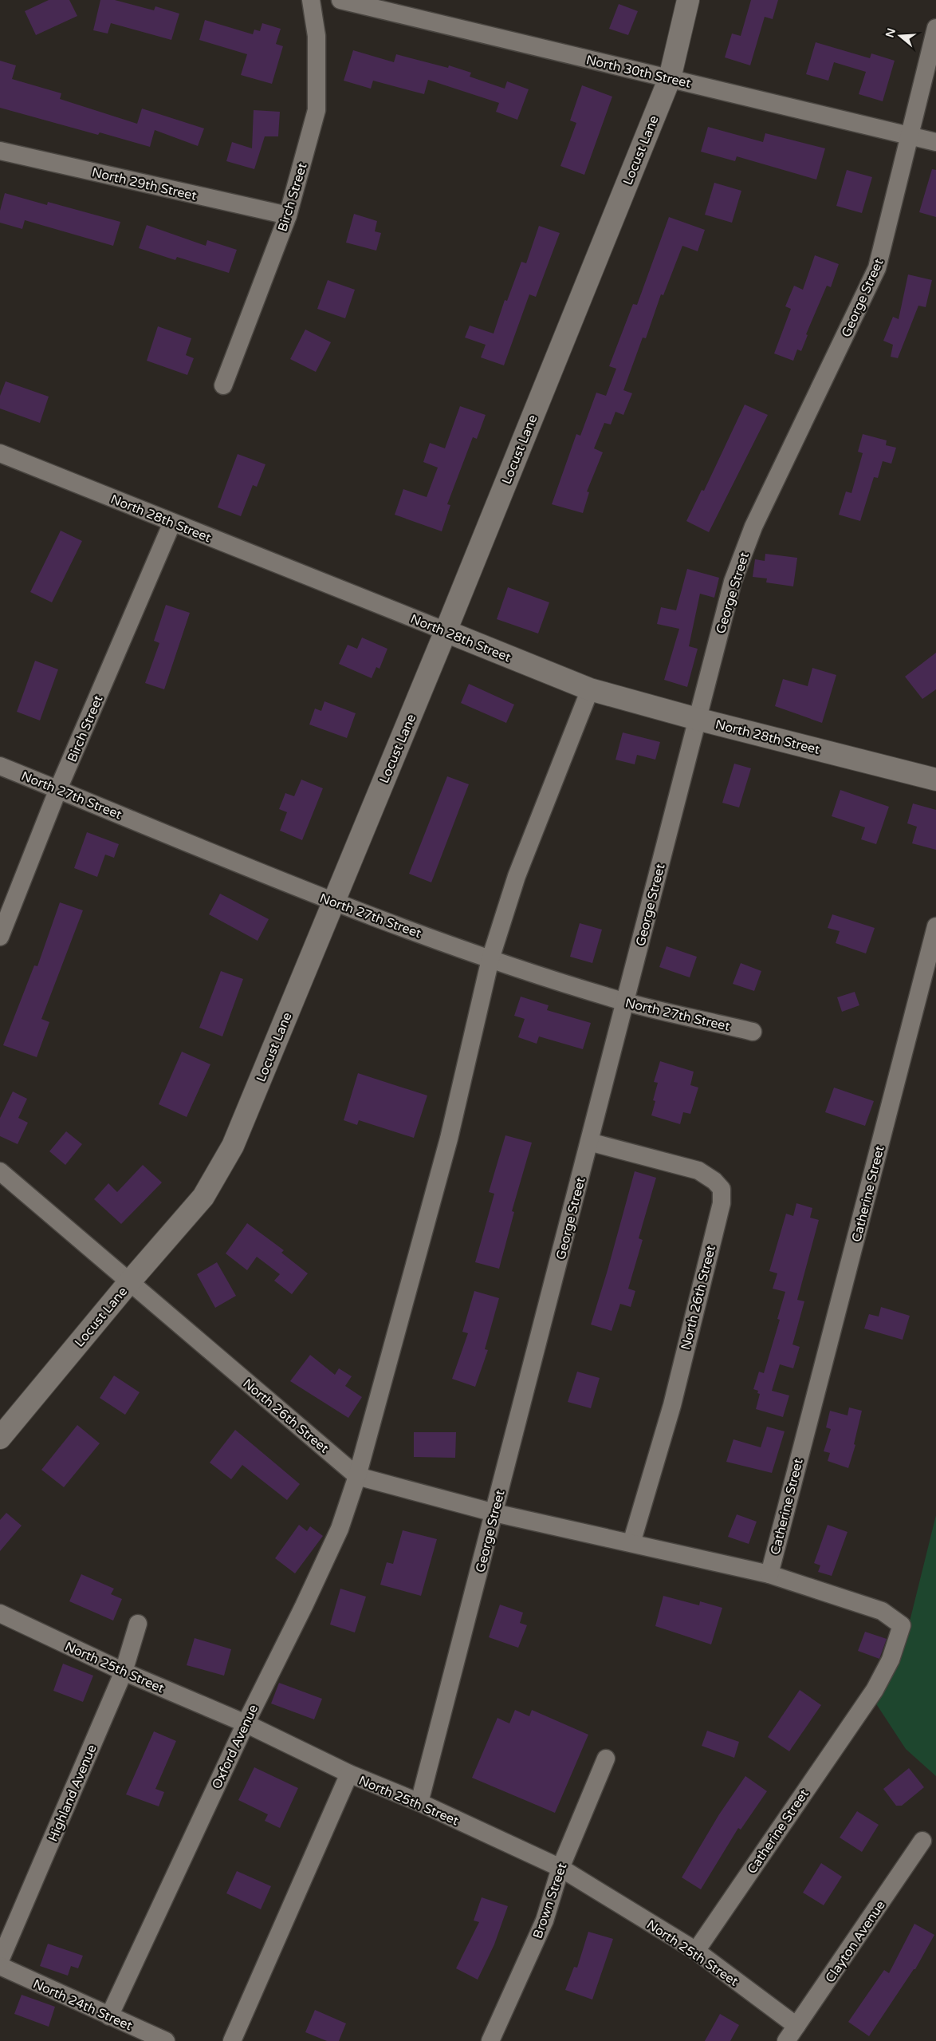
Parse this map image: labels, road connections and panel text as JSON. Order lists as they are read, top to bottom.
{
  "streets": {
    "street": [
      "North 30th Street",
      "Locust Lane",
      "North 29th Street",
      "Birch Street",
      "George Street",
      "North 28th Street",
      "North 27th Street",
      "Catherine Street",
      "North 26th Street",
      "North 25th Street",
      "Oxford Avenue",
      "Highland Avenue",
      "Brown Street",
      "Clayton Avenue",
      "North 24th Street"
    ]
  },
  "crossings": [
    ["North 30th Street", "Locust Lane"],
    ["North 30th Street", "George Street"],
    ["Locust Lane", "North 28th Street"],
    ["Locust Lane", "North 27th Street"],
    ["Locust Lane", "North 26th Street"],
    ["North 29th Street", "Birch Street"],
    ["Birch Street", "North 28th Street"],
    ["Birch Street", "North 27th Street"],
    ["George Street", "North 28th Street"],
    ["George Street", "North 27th Street"],
    ["George Street", "North 26th Street"],
    ["George Street", "North 25th Street"],
    ["Catherine Street", "North 26th Street"],
    ["Catherine Street", "North 25th Street"],
    ["North 26th Street", "Oxford Avenue"],
    ["North 25th Street", "Oxford Avenue"],
    ["North 25th Street", "Highland Avenue"],
    ["North 25th Street", "Brown Street"],
    ["North 25th Street", "Clayton Avenue"],
    ["Oxford Avenue", "North 24th Street"]
  ],
  "north": "left"
}
